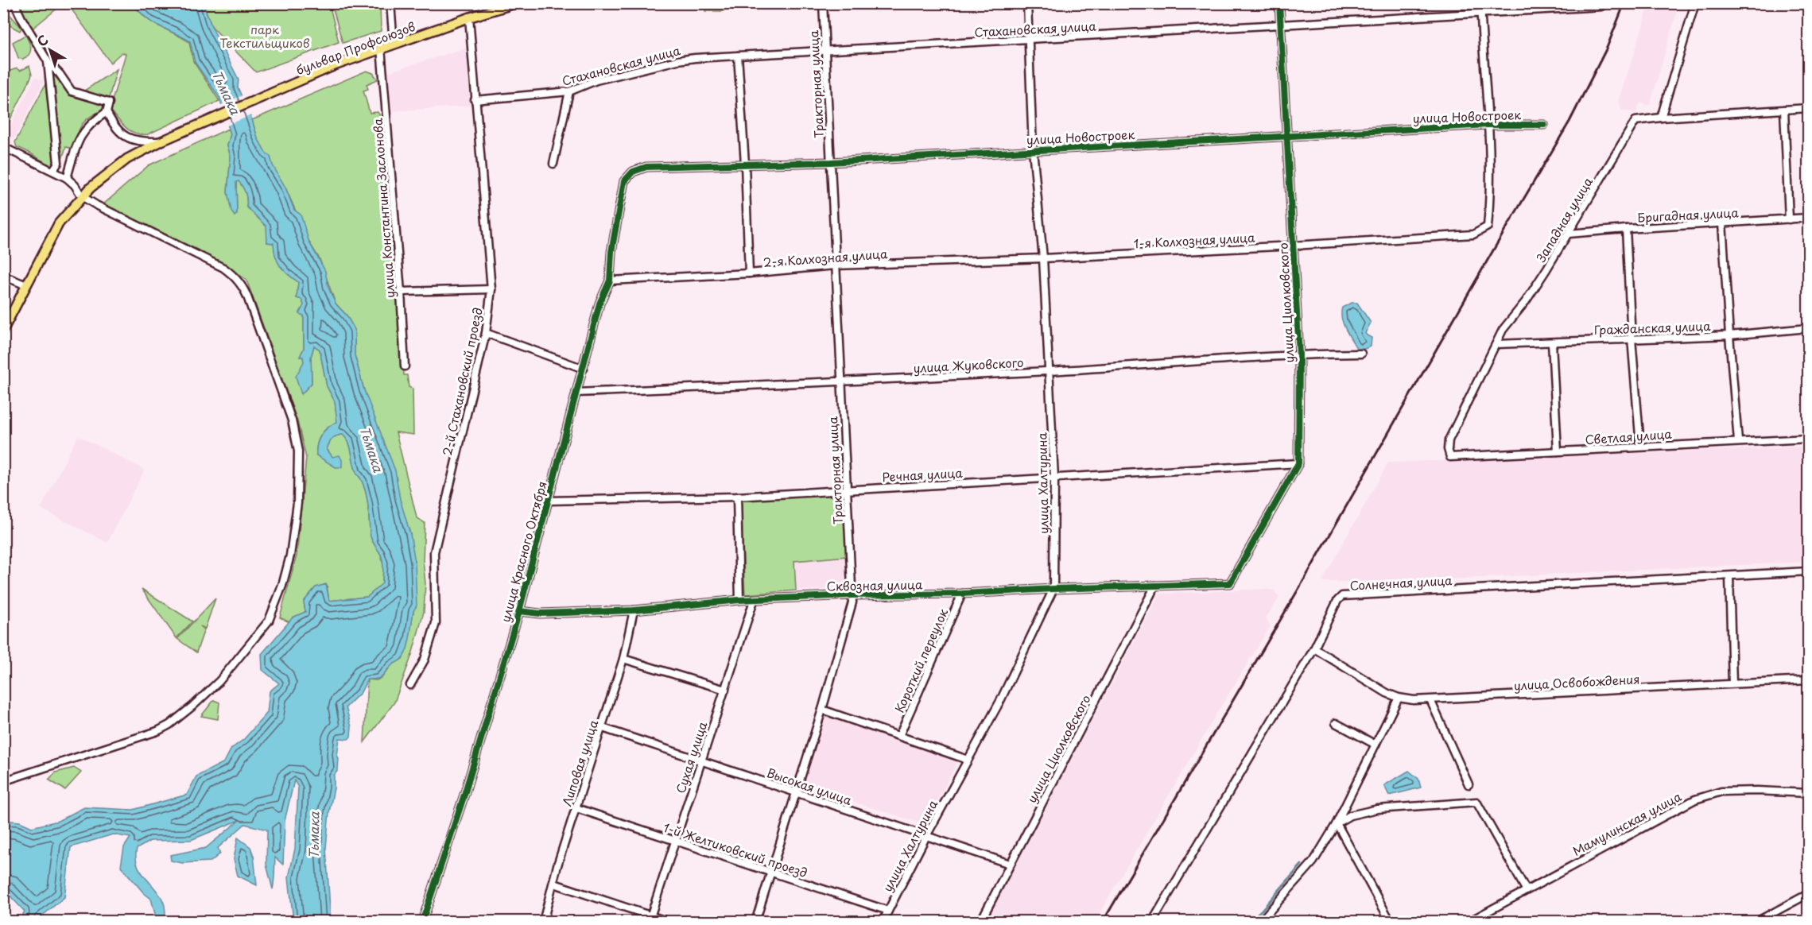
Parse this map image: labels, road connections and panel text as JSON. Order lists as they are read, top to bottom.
{
  "streets": {
    "main road": ["бульвар Профсоюзов"],
    "street": [
      "Стахановская улица",
      "Тракторная улица",
      "улица Новостроек",
      "улица Константина Заслонова",
      "Бригадная улица",
      "Западная улица",
      "1-я Колхозная улица",
      "2-я Колхозная улица",
      "улица Циолковского",
      "Гражданская улица",
      "улица Жуковского",
      "2-й Стахановский проезд",
      "Светлая улица",
      "Речная улица",
      "улица Халтурина",
      "улица Красного Октября",
      "Солнечная улица",
      "Сквозная улица",
      "Короткий переулок",
      "улица Освобождения",
      "Сухая улица",
      "Липовая улица",
      "Высокая улица",
      "Мамулинская улица",
      "1-й Желтиковский проезд"
    ]
  },
  "crossings": [
    ["Стахановская улица", "Тракторная улица"],
    ["Стахановская улица", "улица Циолковского"],
    ["Стахановская улица", "2-й Стахановский проезд"],
    ["Стахановская улица", "улица Халтурина"],
    ["бульвар Профсоюзов", "улица Константина Заслонова"],
    ["бульвар Профсоюзов", "2-й Стахановский проезд"],
    ["Тракторная улица", "улица Новостроек"],
    ["Тракторная улица", "2-я Колхозная улица"],
    ["Тракторная улица", "улица Жуковского"],
    ["Тракторная улица", "Речная улица"],
    ["Тракторная улица", "Сквозная улица"],
    ["Тракторная улица", "Высокая улица"],
    ["Тракторная улица", "1-й Желтиковский проезд"],
    ["улица Новостроек", "1-я Колхозная улица"],
    ["улица Новостроек", "улица Циолковского"],
    ["улица Новостроек", "улица Халтурина"],
    ["улица Новостроек", "улица Красного Октября"],
    ["Бригадная улица", "Западная улица"],
    ["Западная улица", "Гражданская улица"],
    ["Западная улица", "Светлая улица"],
    ["1-я Колхозная улица", "2-я Колхозная улица"],
    ["1-я Колхозная улица", "улица Циолковского"],
    ["1-я Колхозная улица", "улица Халтурина"],
    ["2-я Колхозная улица", "улица Халтурина"],
    ["2-я Колхозная улица", "улица Красного Октября"],
    ["улица Циолковского", "улица Жуковского"],
    ["улица Циолковского", "Речная улица"],
    ["улица Циолковского", "Сквозная улица"],
    ["улица Циолковского", "Высокая улица"],
    ["улица Жуковского", "улица Халтурина"],
    ["улица Жуковского", "улица Красного Октября"],
    ["Речная улица", "улица Халтурина"],
    ["Речная улица", "улица Красного Октября"],
    ["улица Халтурина", "Сквозная улица"],
    ["улица Халтурина", "Высокая улица"],
    ["улица Халтурина", "1-й Желтиковский проезд"],
    ["улица Красного Октября", "Сквозная улица"],
    ["Сквозная улица", "Короткий переулок"],
    ["Сквозная улица", "Сухая улица"],
    ["Сквозная улица", "Липовая улица"],
    ["Сухая улица", "Высокая улица"],
    ["Сухая улица", "1-й Желтиковский проезд"],
    ["Липовая улица", "Высокая улица"],
    ["Липовая улица", "1-й Желтиковский проезд"]
  ],
  "water": ["Тьмака"],
  "parks": ["парк Текстильщиков"],
  "north": "top left"
}
